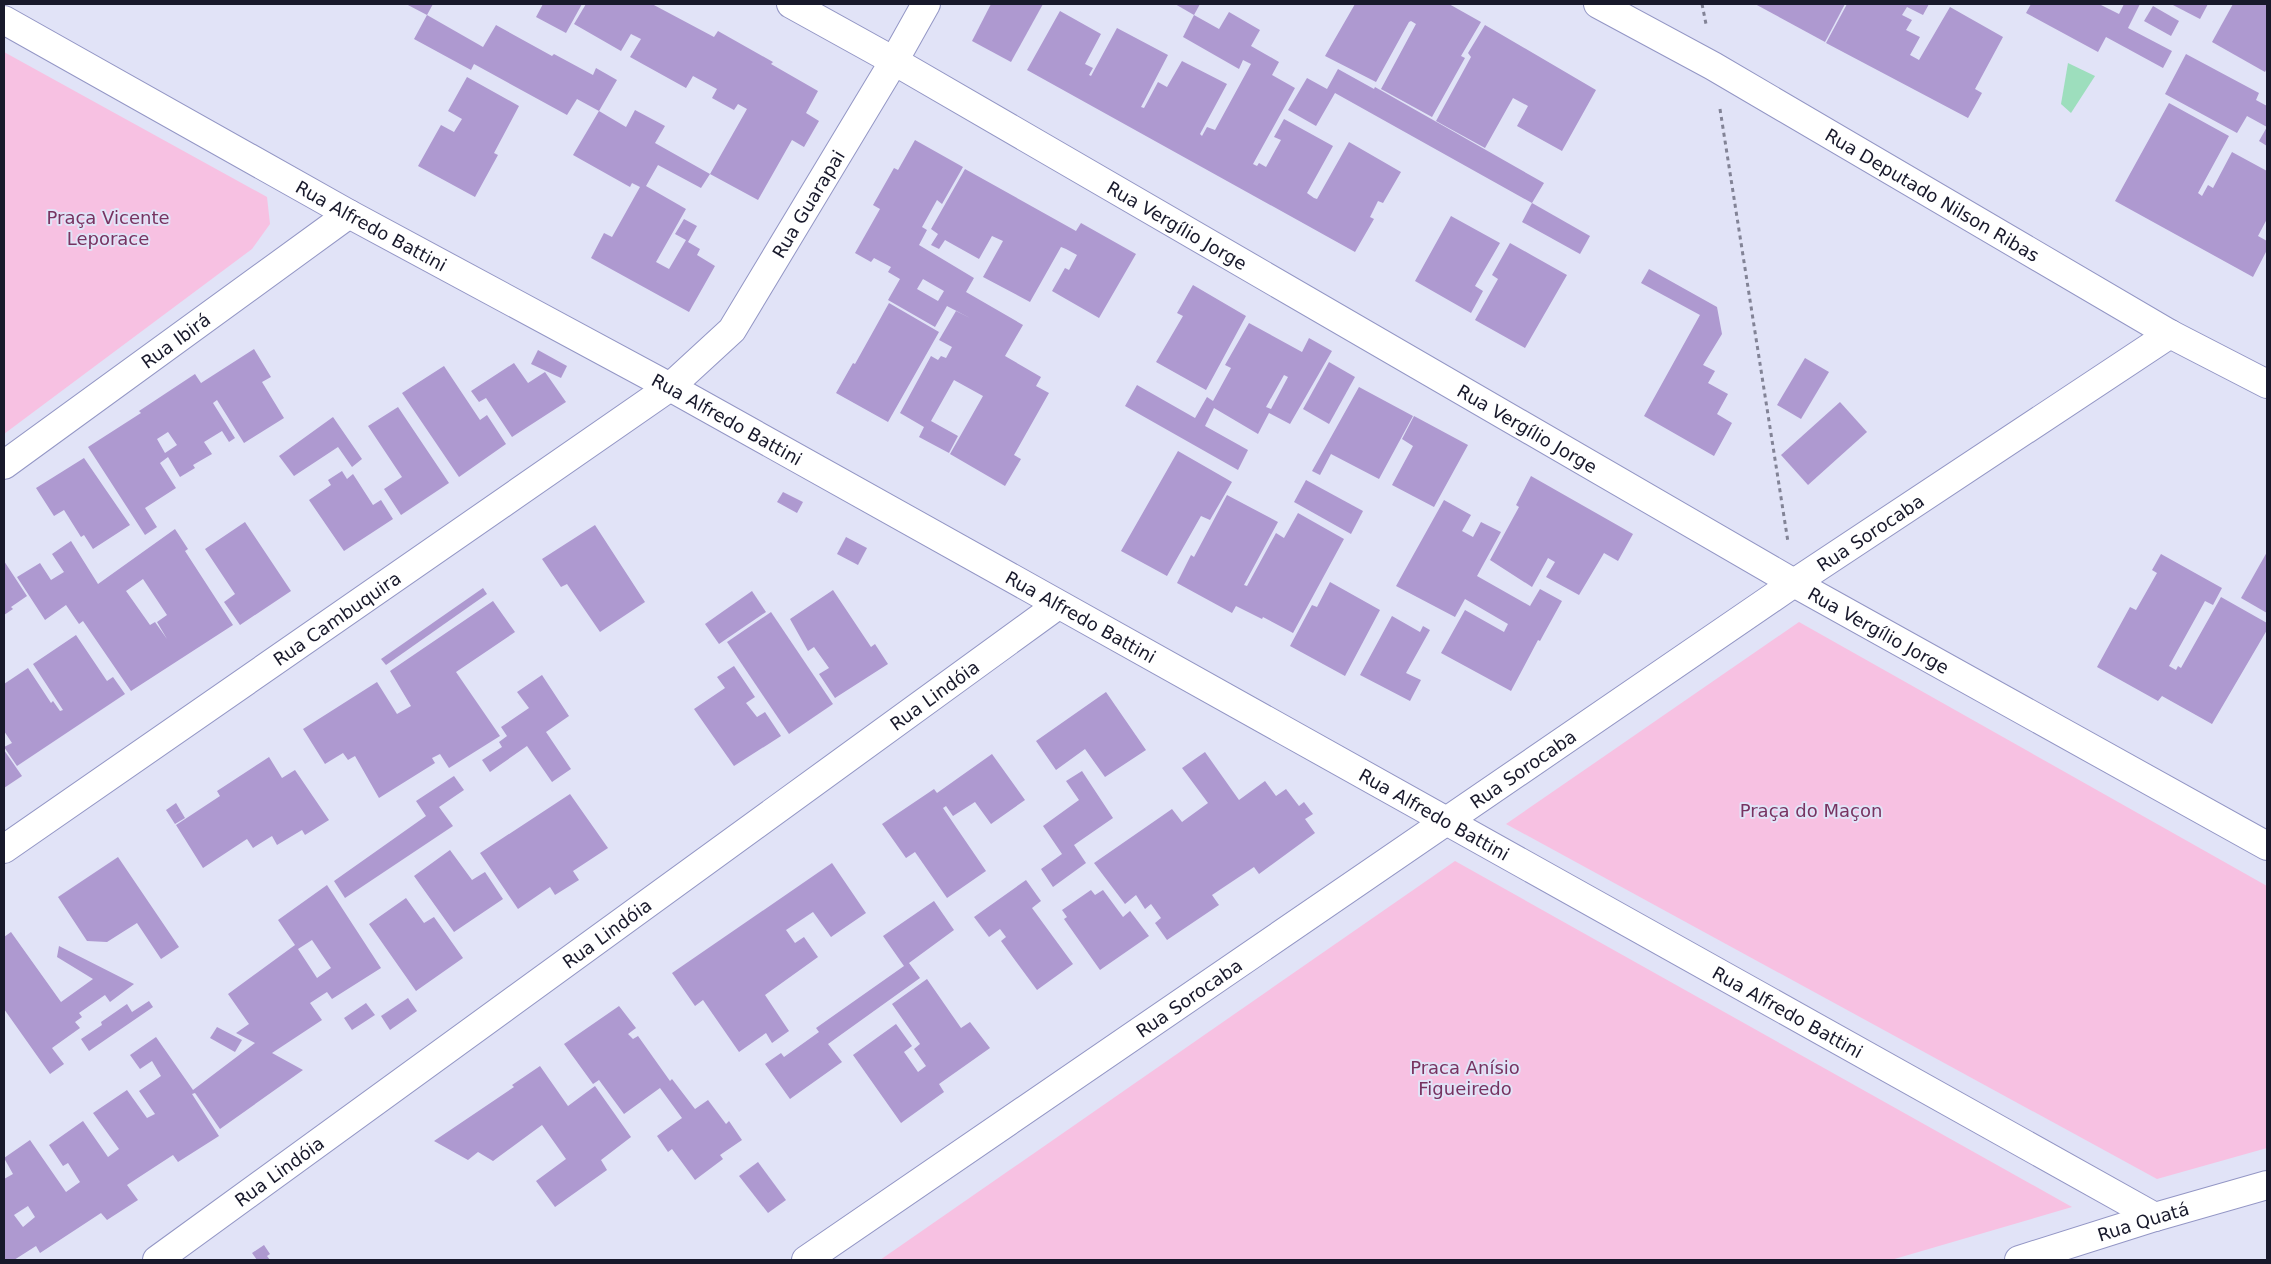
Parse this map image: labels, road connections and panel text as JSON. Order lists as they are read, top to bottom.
{
  "streets": {
    "street": [
      "Rua Deputado Nilson Ribas",
      "Rua Guarapai",
      "Rua Vergílio Jorge",
      "Rua Alfredo Battini",
      "Rua Ibirá",
      "Rua Sorocaba",
      "Rua Cambuquira",
      "Rua Lindóia",
      "Rua Quatá"
    ]
  },
  "crossings": [
    ["Rua Deputado Nilson Ribas", "Rua Sorocaba"],
    ["Rua Guarapai", "Rua Vergílio Jorge"],
    ["Rua Guarapai", "Rua Alfredo Battini"],
    ["Rua Guarapai", "Rua Cambuquira"],
    ["Rua Vergílio Jorge", "Rua Sorocaba"],
    ["Rua Alfredo Battini", "Rua Ibirá"],
    ["Rua Alfredo Battini", "Rua Sorocaba"],
    ["Rua Alfredo Battini", "Rua Cambuquira"],
    ["Rua Alfredo Battini", "Rua Lindóia"],
    ["Rua Alfredo Battini", "Rua Quatá"]
  ],
  "parks": ["Praça Vicente Leporace", "Praça do Maçon", "Praca Anísio Figueiredo"]
}
